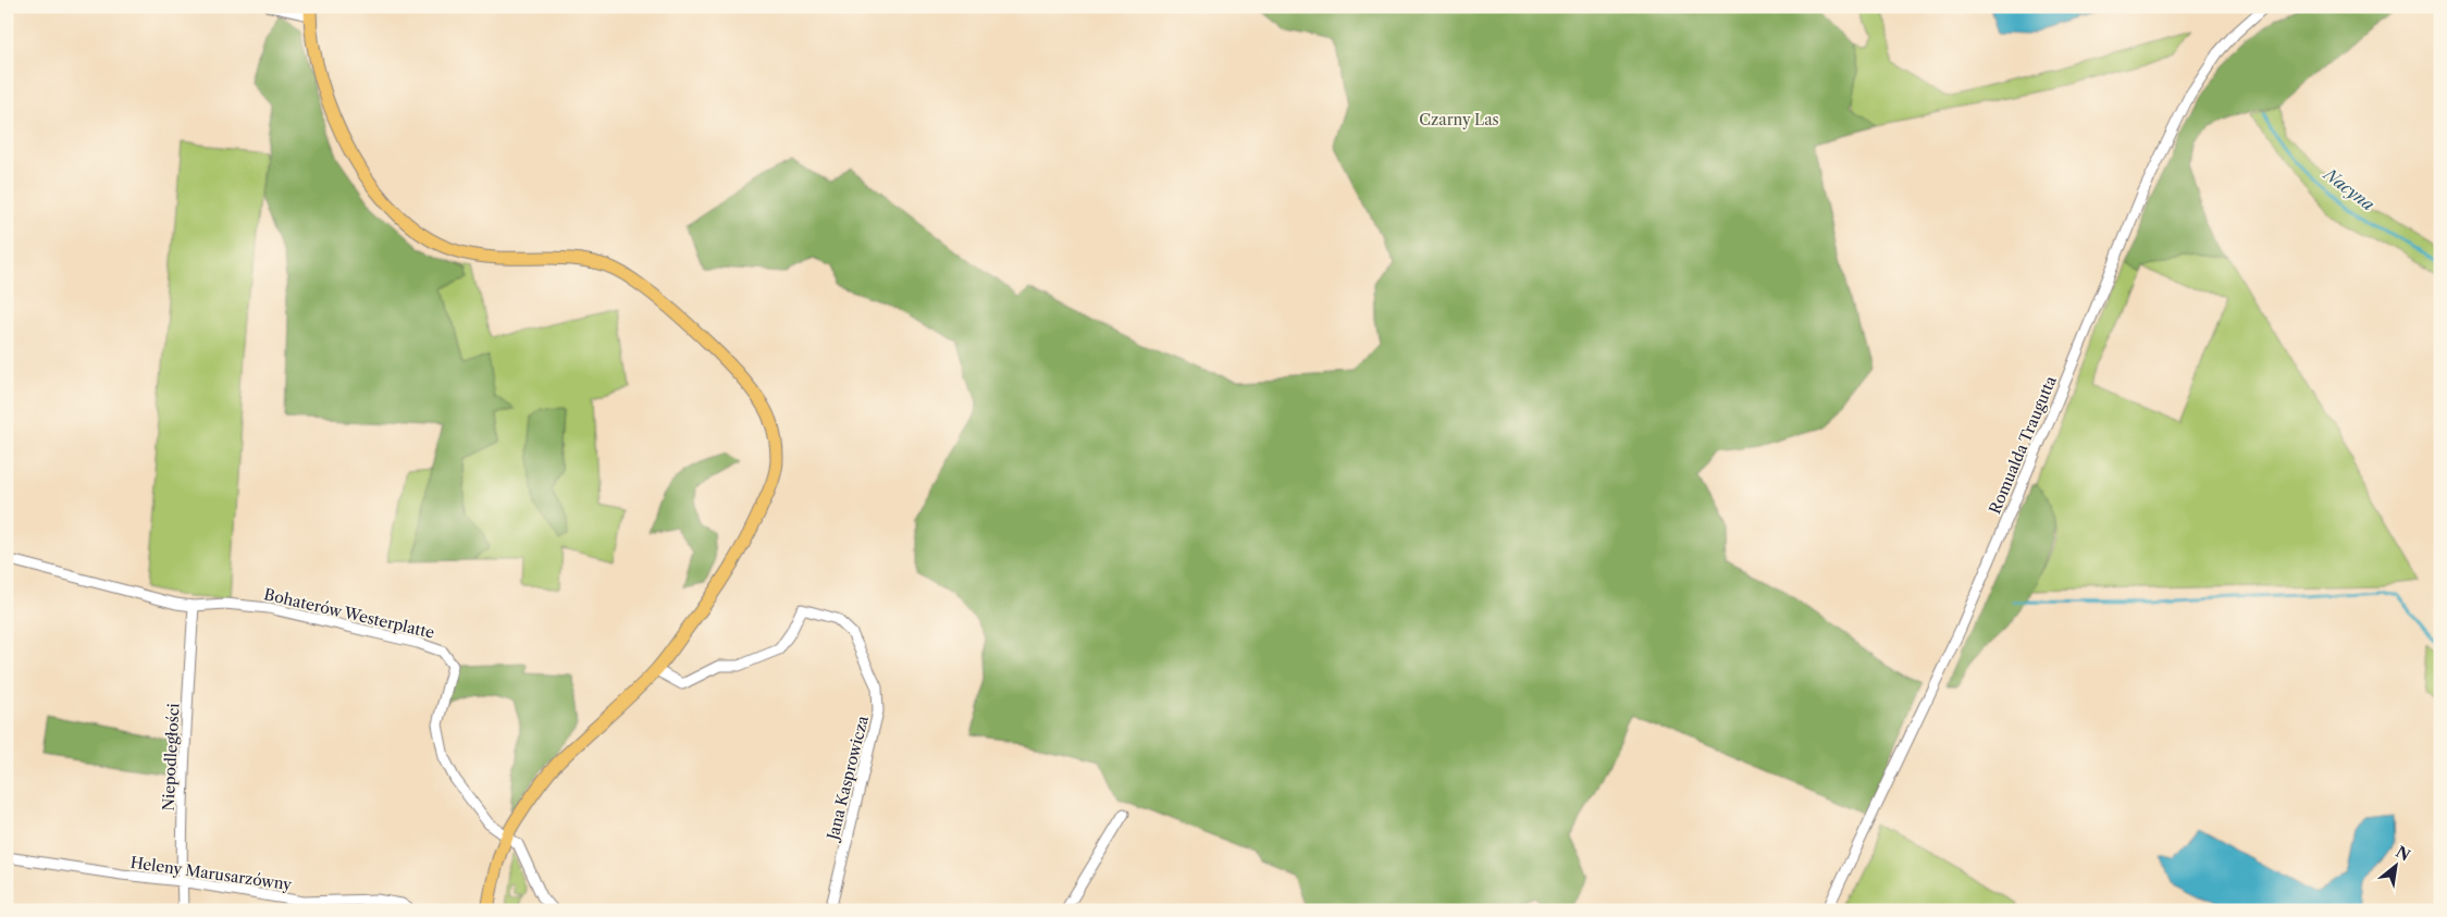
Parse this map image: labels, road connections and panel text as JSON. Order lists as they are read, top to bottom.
{
  "streets": {
    "street": [
      "Romualda Traugutta",
      "Bohaterów Westerplatte",
      "Niepodległości",
      "Jana Kasprowicza",
      "Heleny Marusarzówny"
    ]
  },
  "crossings": [
    ["Bohaterów Westerplatte", "Niepodległości"],
    ["Niepodległości", "Heleny Marusarzówny"]
  ],
  "water": ["Nacyna"],
  "parks": ["Czarny Las"],
  "north": "top right"
}
